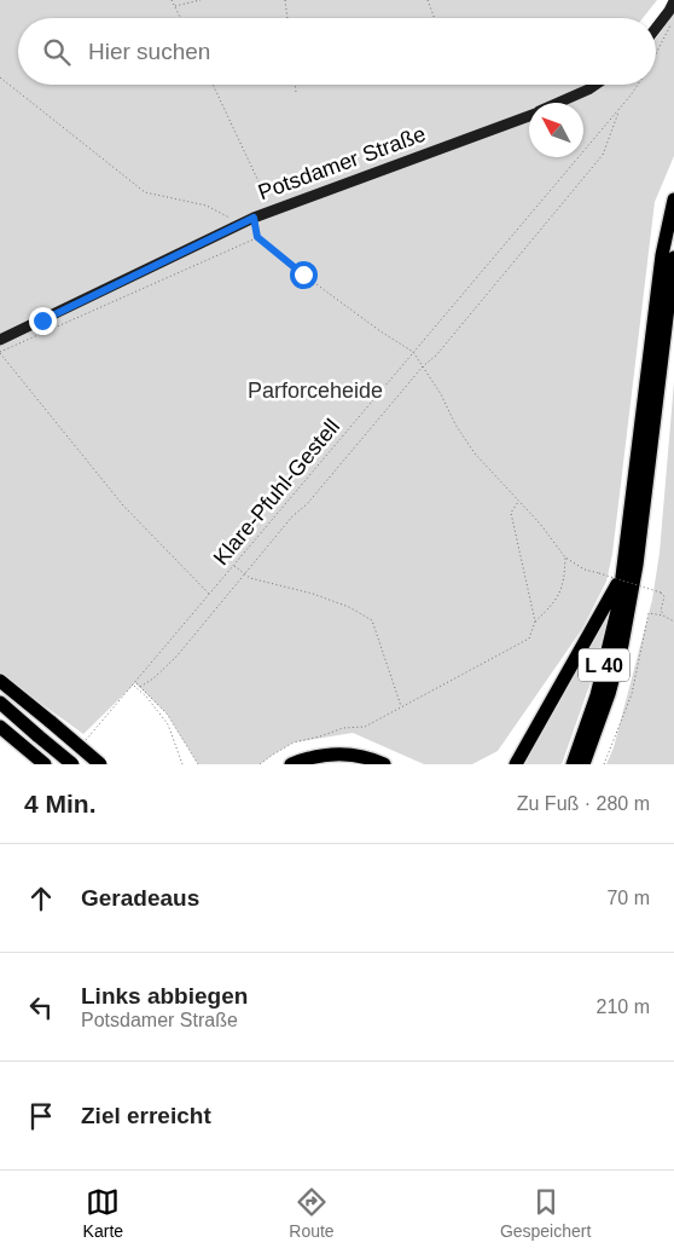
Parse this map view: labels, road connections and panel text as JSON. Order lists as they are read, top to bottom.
{
  "streets": {
    "highway": ["L 40"],
    "street": ["Potsdamer Straße"],
    "path": ["Klare-Pfuhl-Gestell"]
  },
  "parks": ["Parforceheide"],
  "north": "top left",
  "page": {
    "search": "Hier suchen",
    "heading": ["4 Min.", "Zu Fuß · 280 m"],
    "list": [
      ["Geradeaus", "70 m"],
      ["Links abbiegen", "Potsdamer Straße", "210 m"],
      "Ziel erreicht"
    ],
    "nav": ["Karte", "Route", "Gespeichert"]
  }
}
